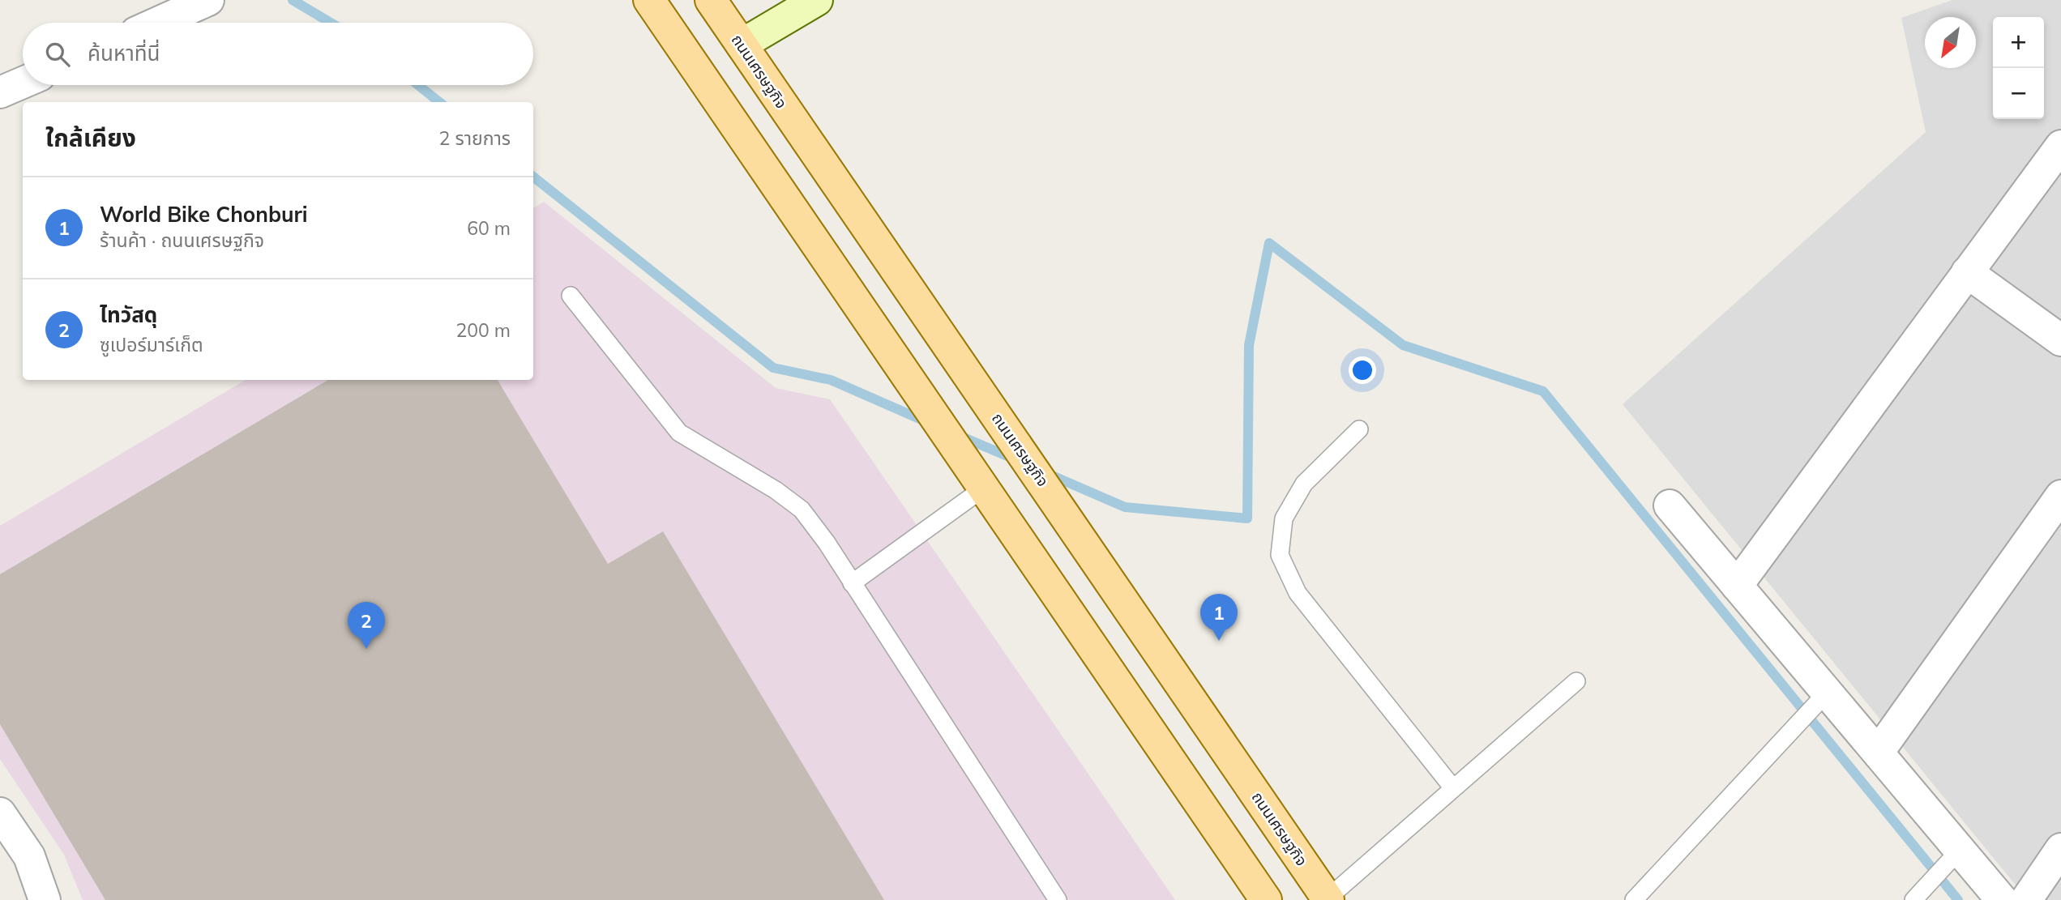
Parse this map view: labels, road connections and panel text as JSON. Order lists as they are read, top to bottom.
{
  "streets": {
    "main road": ["ถนนเศรษฐกิจ"]
  },
  "north": "bottom left",
  "page": {
    "map_buttons": ["+", "−"],
    "search": "ค้นหาที่นี่",
    "heading": ["ใกล้เคียง", "2 รายการ"],
    "list": [
      {
        "mark": "1",
        "name": "World Bike Chonburi",
        "note": "ร้านค้า · ถนนเศรษฐกิจ",
        "value": "60 m"
      },
      {
        "mark": "2",
        "name": "ไทวัสดุ",
        "note": "ซูเปอร์มาร์เก็ต",
        "value": "200 m"
      }
    ],
    "pins": ["1", "2"]
  }
}
